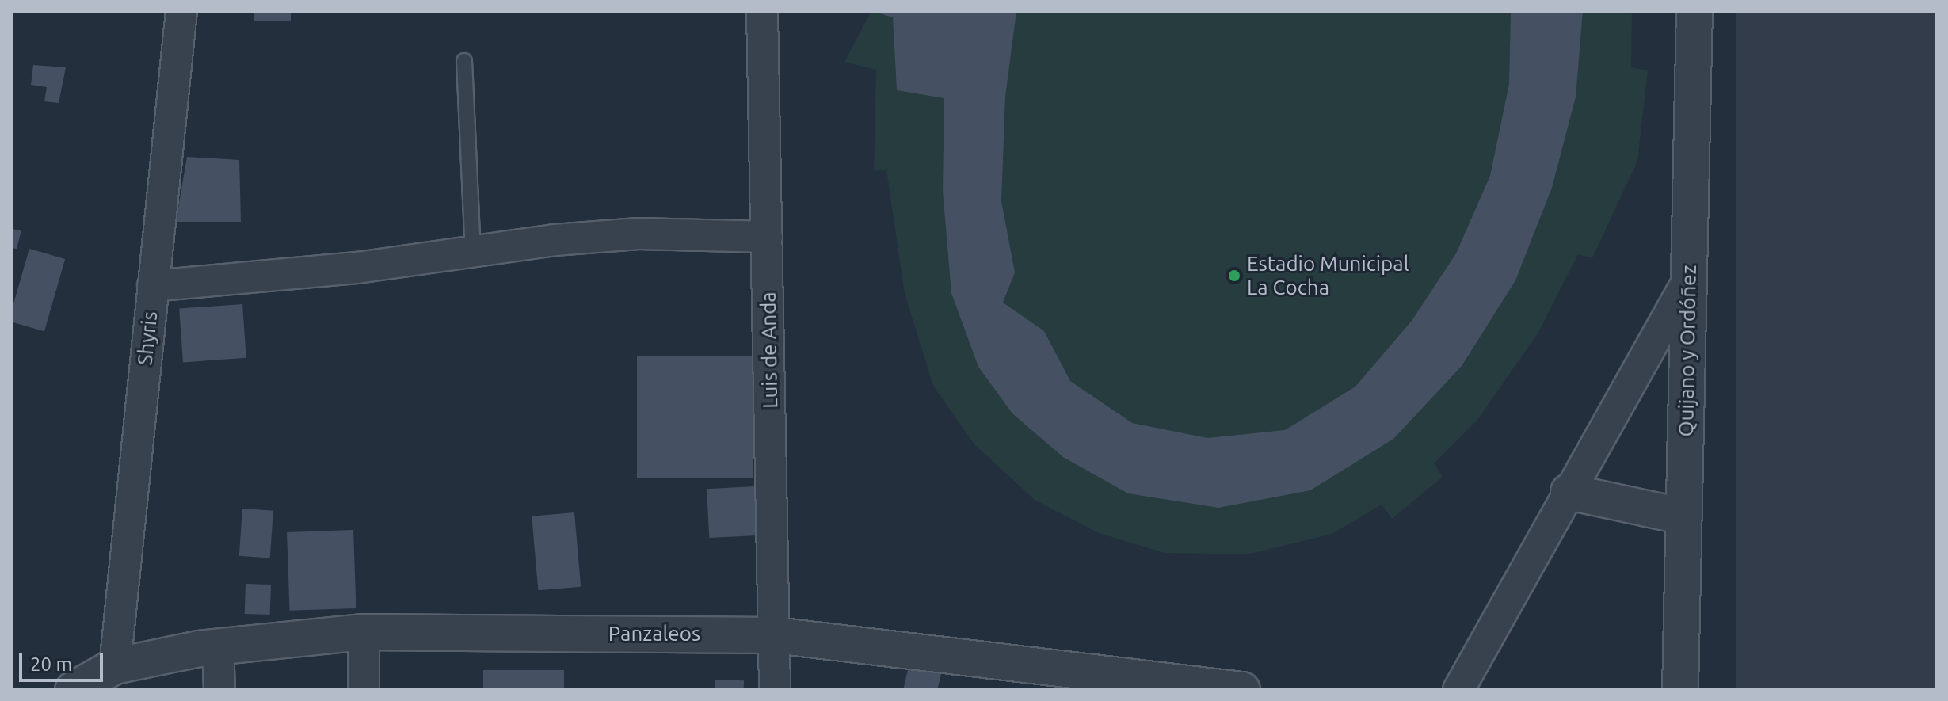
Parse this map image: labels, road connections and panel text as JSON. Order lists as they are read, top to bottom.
{
  "streets": {
    "street": [
      "Shyris",
      "Luis de Anda",
      "Quijano y Ordóñez",
      "Panzaleos"
    ]
  },
  "crossings": [
    ["Shyris", "Panzaleos"],
    ["Luis de Anda", "Panzaleos"]
  ],
  "places": ["Estadio Municipal La Cocha"],
  "scale_bar": "20 m"
}
